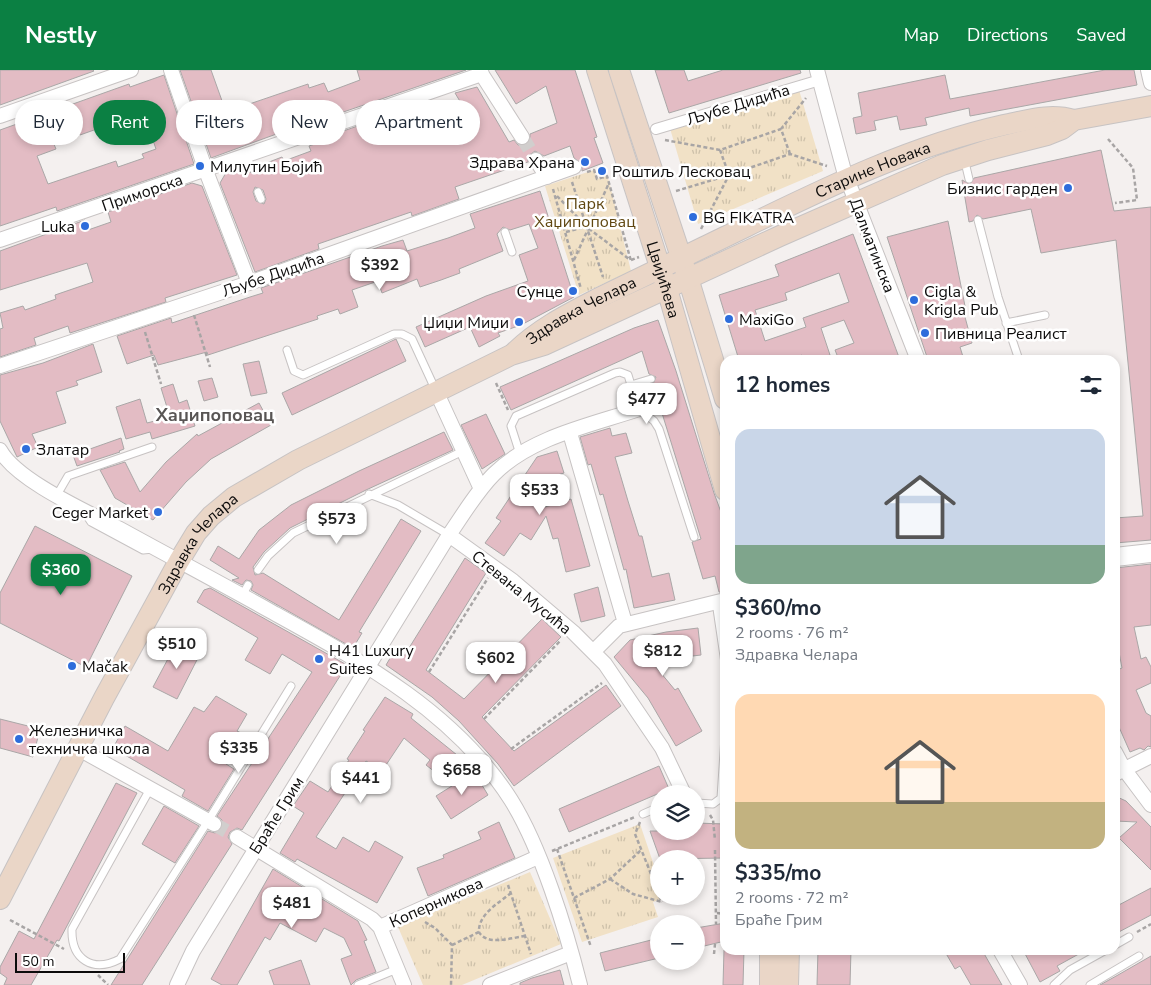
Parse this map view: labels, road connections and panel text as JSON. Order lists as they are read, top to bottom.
{
  "streets": {
    "main road": ["Старине Новака", "Цвијићева", "Здравка Челара"],
    "street": [
      "Љубе Дидића",
      "Приморска",
      "Далматинска",
      "Стевана Мусића",
      "Браће Грим",
      "Коперникова"
    ]
  },
  "crossings": [
    ["Љубе Дидића", "Далматинска"],
    ["Старине Новака", "Далматинска"],
    ["Старине Новака", "Цвијићева"],
    ["Старине Новака", "Здравка Челара"],
    ["Цвијићева", "Здравка Челара"],
    ["Стевана Мусића", "Браће Грим"],
    ["Браће Грим", "Коперникова"]
  ],
  "districts": ["Хаџипоповац"],
  "parks": ["Парк Хаџипоповац"],
  "places": [
    "Здрава Храна",
    "Милутин Бојић",
    "Роштиљ Лесковац",
    "Бизнис гарден",
    "BG FIKATRA",
    "Luka",
    "Сунце",
    "Cigla & Krigla Pub",
    "MaxiGo",
    "Џиџи Миџи",
    "Пивница Реалист",
    "Златар",
    "Ceger Market",
    "H41 Luxury Suites",
    "Mačak",
    "Железничка техничка школа"
  ],
  "scale_bar": "50 m",
  "page": {
    "header": "Nestly",
    "nav": ["Map", "Directions", "Saved"],
    "chip": [
      "Buy",
      "Rent",
      "Filters",
      "New",
      "Apartment"
    ],
    "price": [
      "$392",
      "$477",
      "$533",
      "$573",
      "$360",
      "$510",
      "$812",
      "$602",
      "$335",
      "$658",
      "$441",
      "$481"
    ],
    "heading": "12 homes",
    "list": [
      {
        "name": "$360/mo",
        "note": "2 rooms · 76 m² · Здравка Челара"
      },
      {
        "name": "$335/mo",
        "note": "2 rooms · 72 m² · Браће Грим"
      }
    ],
    "map_buttons": ["+", "−"],
    "scale": "50 m"
  }
}
